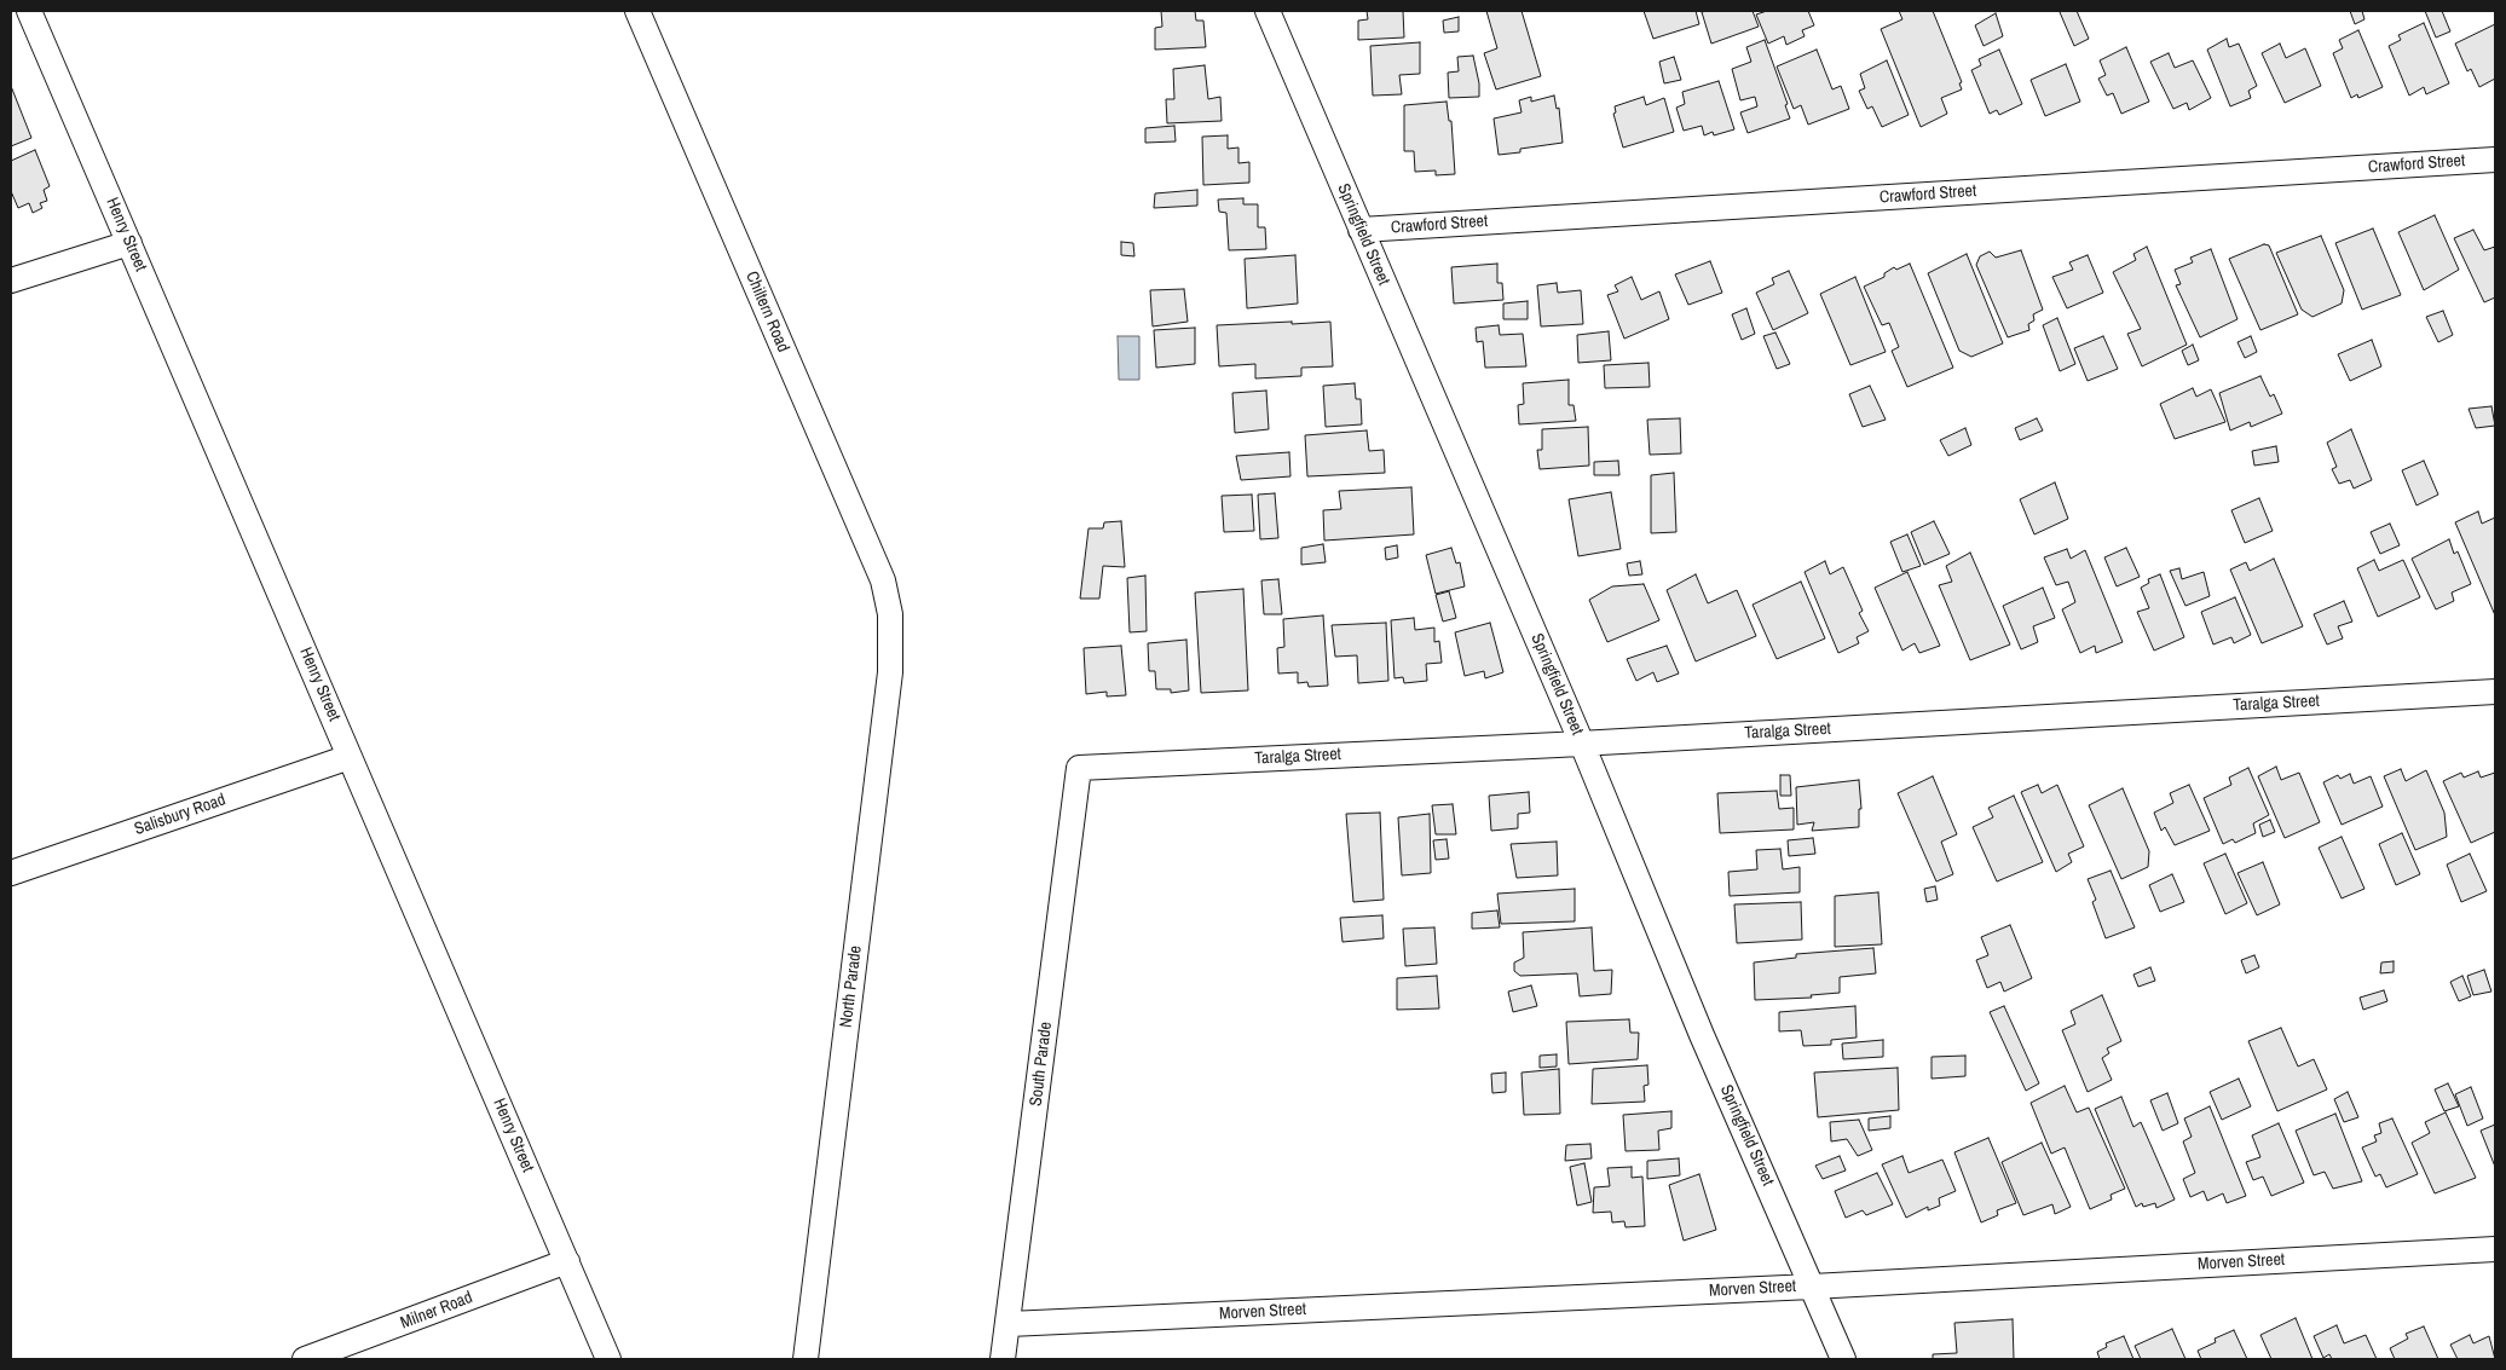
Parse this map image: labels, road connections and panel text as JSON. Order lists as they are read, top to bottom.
{
  "streets": {
    "street": [
      "Crawford Street",
      "Henry Street",
      "Springfield Street",
      "Chiltern Road",
      "Taralga Street",
      "Salisbury Road",
      "North Parade",
      "South Parade",
      "Morven Street",
      "Milner Road"
    ]
  },
  "crossings": [
    ["Crawford Street", "Springfield Street"],
    ["Henry Street", "Salisbury Road"],
    ["Henry Street", "Milner Road"],
    ["Springfield Street", "Taralga Street"],
    ["Springfield Street", "Morven Street"],
    ["Chiltern Road", "North Parade"],
    ["Taralga Street", "South Parade"],
    ["South Parade", "Morven Street"]
  ]
}
